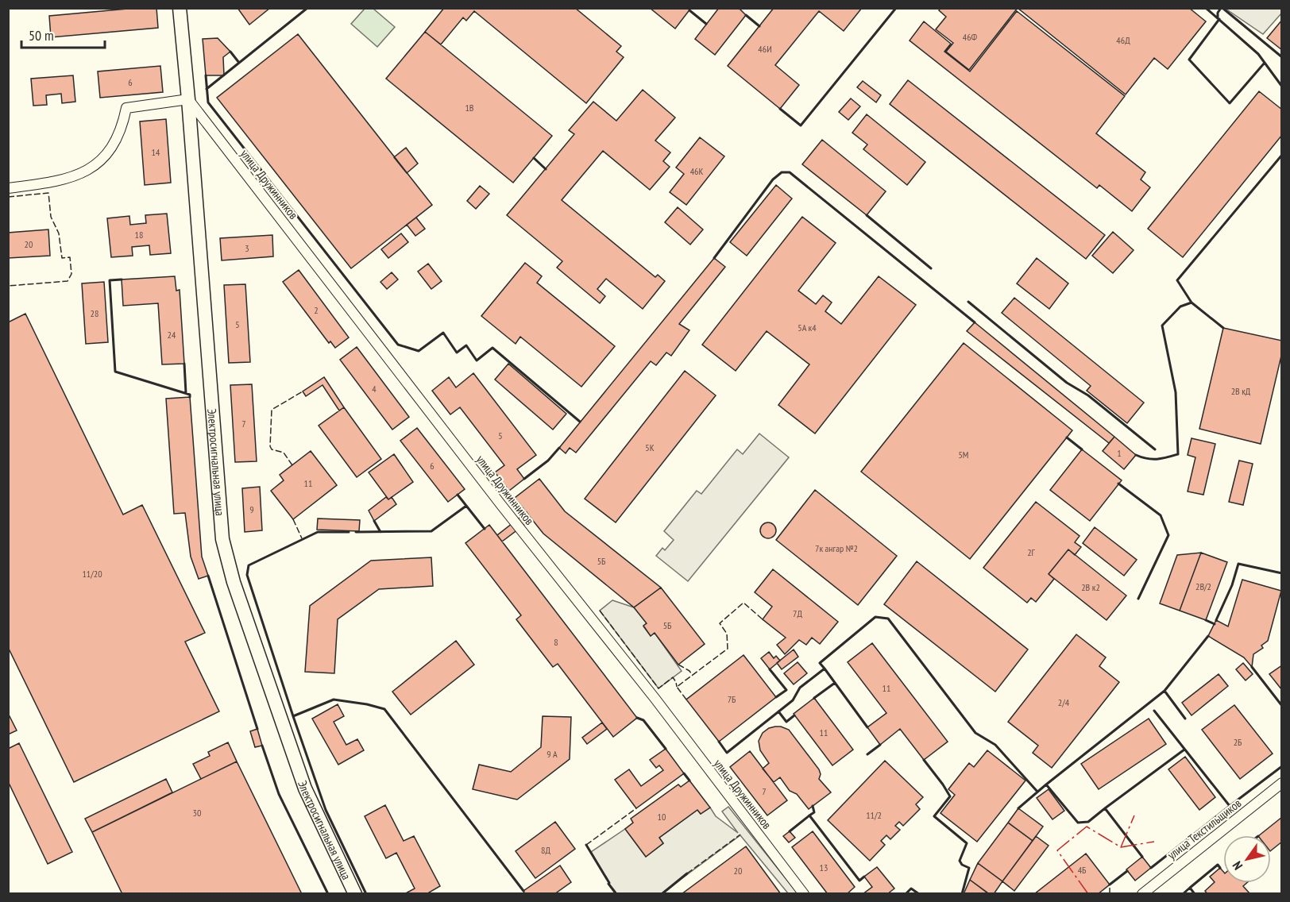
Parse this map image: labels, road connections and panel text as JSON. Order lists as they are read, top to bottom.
{
  "streets": {
    "street": ["улица Дружинников", "Электросигнальная улица", "улица Текстильщиков"]
  },
  "crossings": [
    ["улица Дружинников", "Электросигнальная улица"]
  ],
  "house_numbers": [
    "46Ф",
    "46Д",
    "46И",
    "6",
    "1В",
    "14",
    "46К",
    "18",
    "20",
    "3",
    "2",
    "28",
    "5",
    "5А к4",
    "24",
    "4",
    "2В кД",
    "7",
    "5",
    "5К",
    "1",
    "5М",
    "6",
    "11",
    "9",
    "7к ангар №2",
    "2Г",
    "5Б",
    "11/20",
    "2В/2",
    "2В к2",
    "7Д",
    "5Б",
    "8",
    "11",
    "7Б",
    "2/4",
    "11",
    "2Б",
    "9 А",
    "7",
    "30",
    "11/2",
    "10",
    "8Д",
    "13",
    "4Б",
    "20"
  ],
  "scale_bar": "50 m",
  "north": "bottom left"
}
